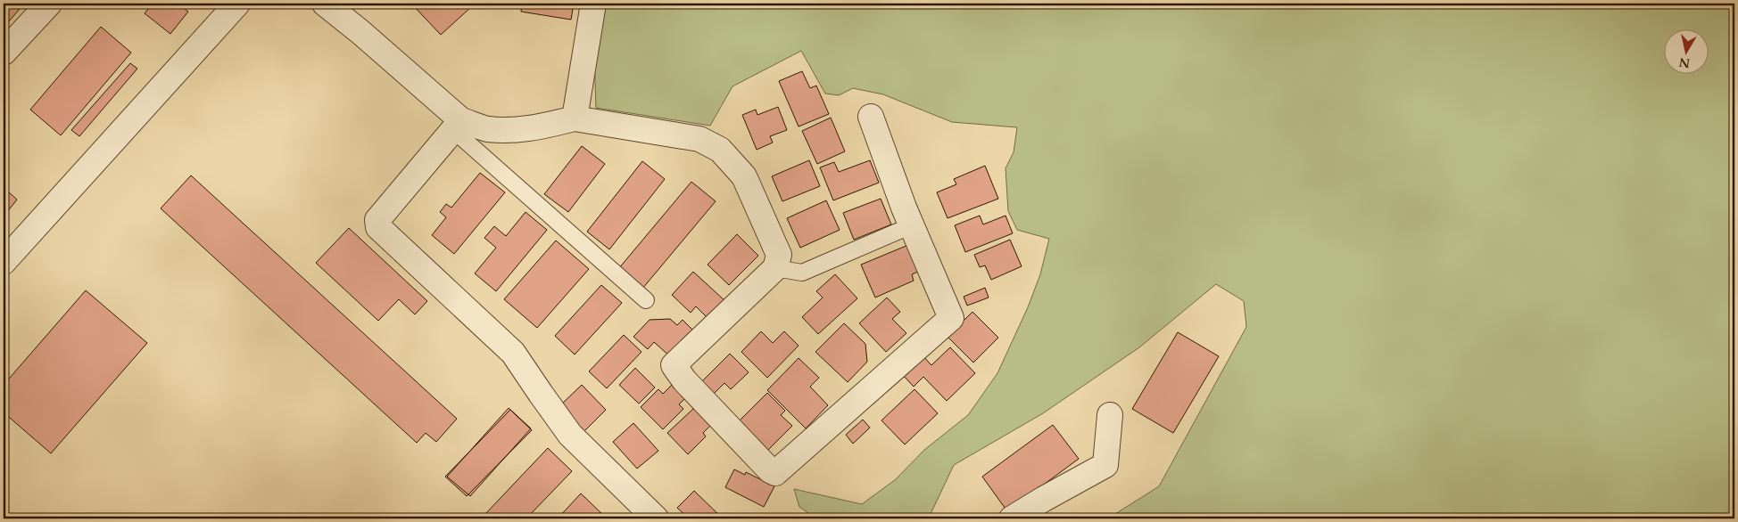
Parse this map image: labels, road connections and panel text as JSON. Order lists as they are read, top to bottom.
{
  "north": "bottom"
}
